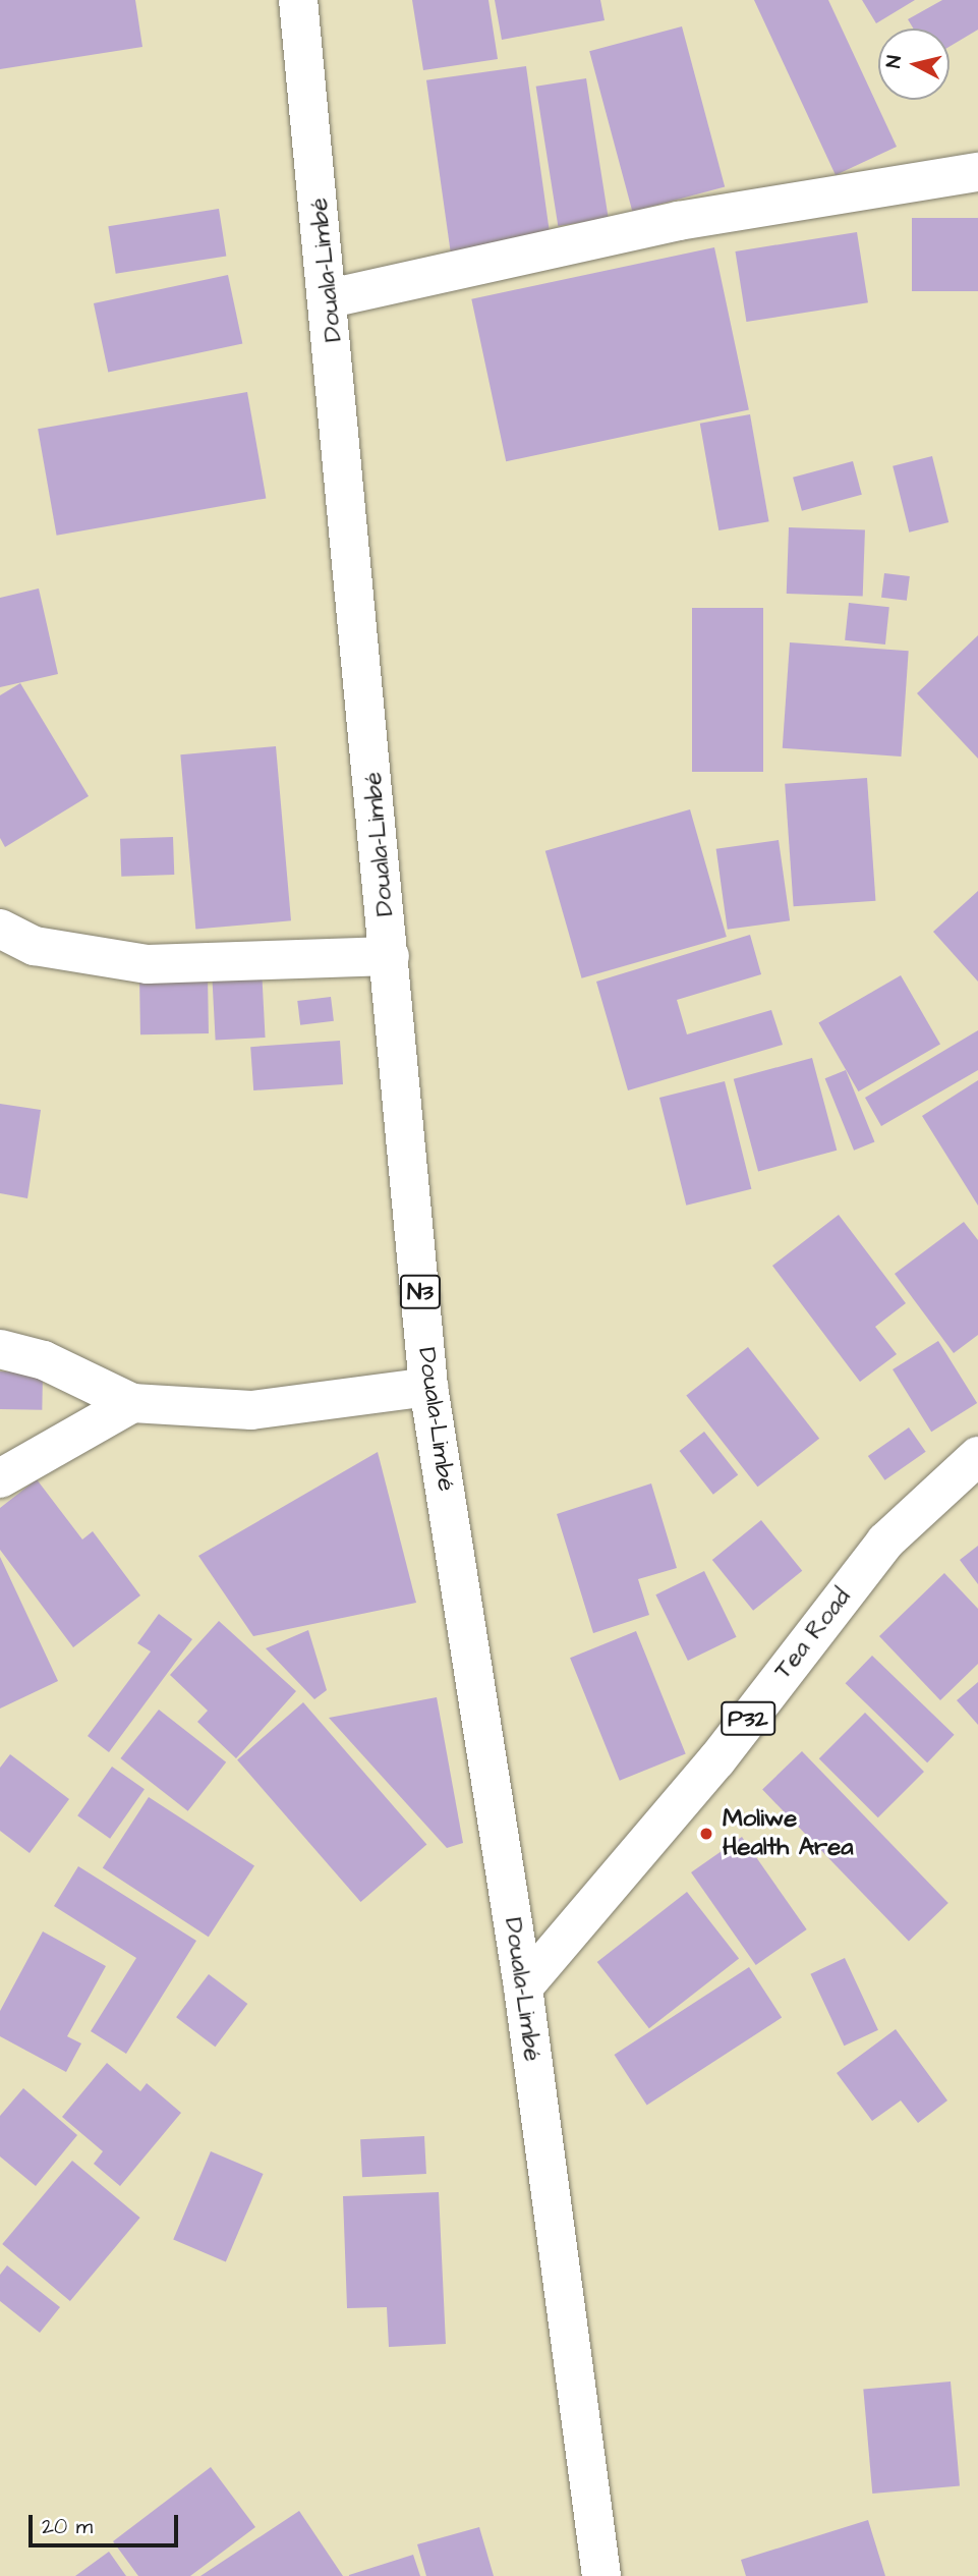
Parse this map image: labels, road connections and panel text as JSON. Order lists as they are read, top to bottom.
{
  "streets": {
    "main road": [
      "Douala-Limbé",
      "N3",
      "Tea Road",
      "P32"
    ]
  },
  "crossings": [
    ["Douala-Limbé", "Tea Road"]
  ],
  "places": ["Moliwe Health Area"],
  "scale_bar": "20 m",
  "north": "left"
}
